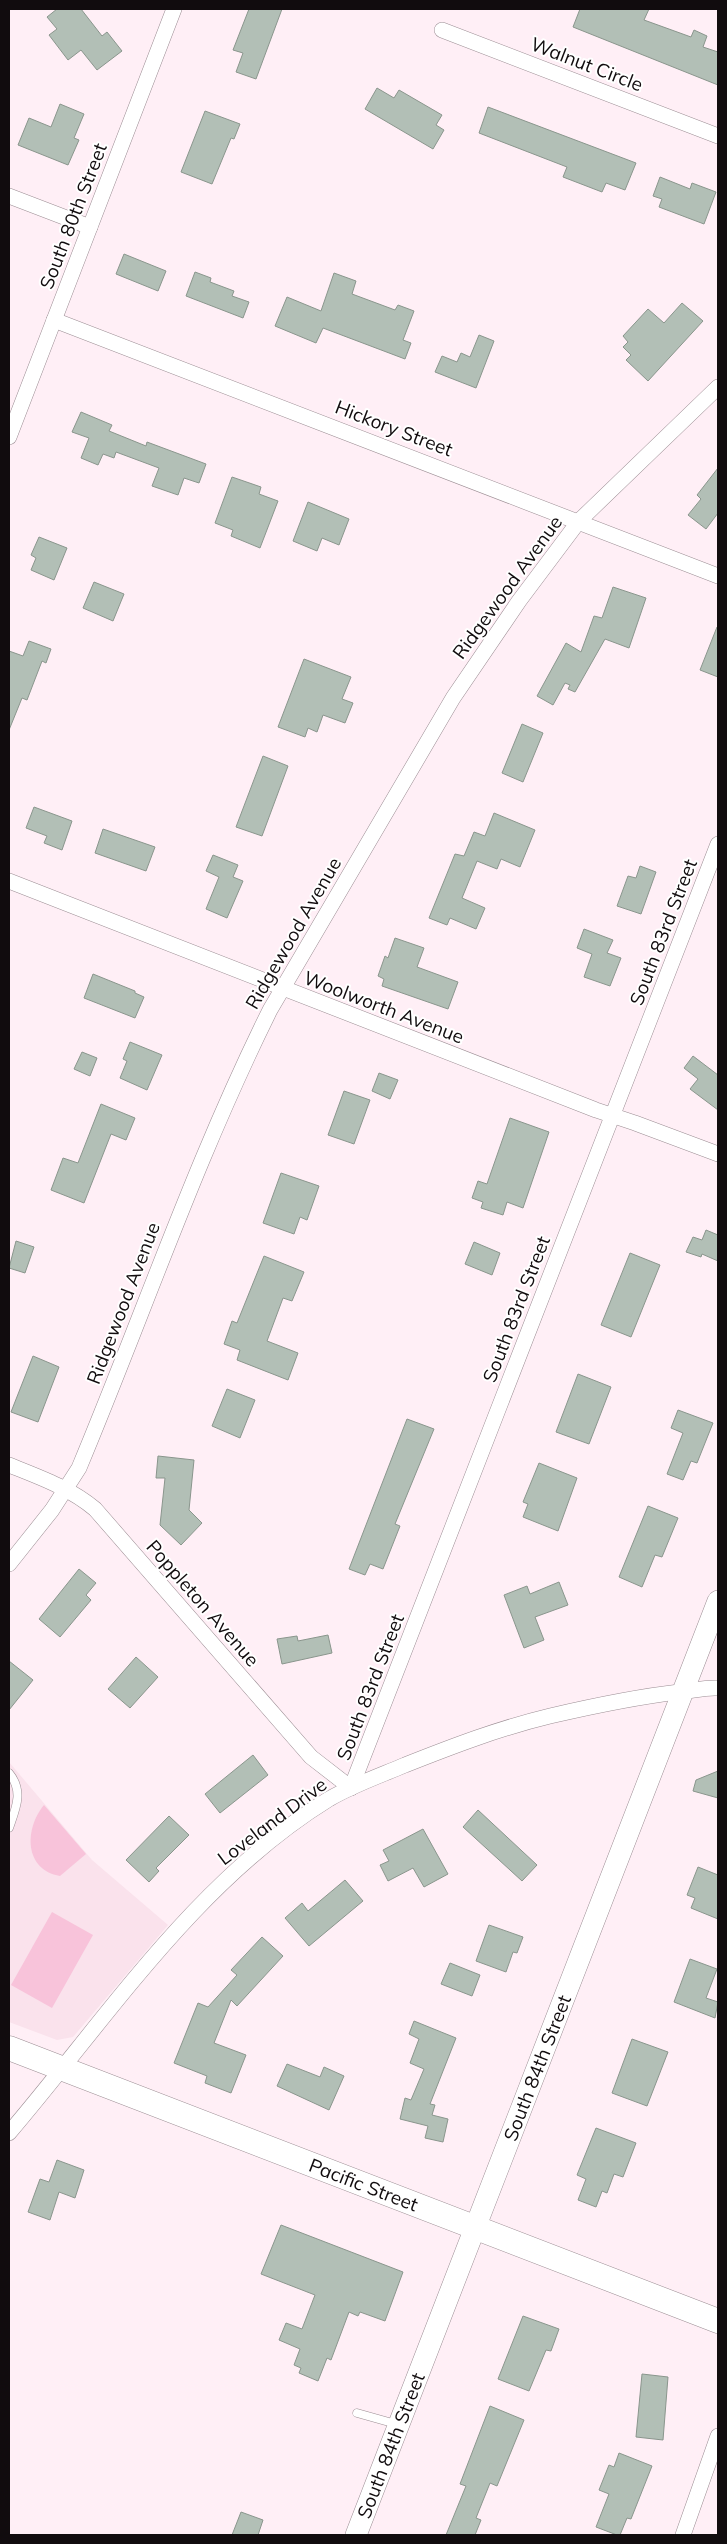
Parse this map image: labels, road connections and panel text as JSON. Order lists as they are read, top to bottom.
{
  "streets": {
    "main road": ["South 84th Street", "Pacific Street"],
    "street": [
      "Walnut Circle",
      "South 80th Street",
      "Hickory Street",
      "Ridgewood Avenue",
      "South 83rd Street",
      "Woolworth Avenue",
      "Poppleton Avenue",
      "Loveland Drive"
    ]
  },
  "crossings": [
    ["South 80th Street", "Hickory Street"],
    ["Hickory Street", "Ridgewood Avenue"],
    ["Ridgewood Avenue", "Woolworth Avenue"],
    ["Ridgewood Avenue", "Poppleton Avenue"],
    ["South 83rd Street", "Woolworth Avenue"],
    ["South 83rd Street", "Poppleton Avenue"],
    ["South 83rd Street", "Loveland Drive"],
    ["Poppleton Avenue", "Loveland Drive"],
    ["Loveland Drive", "South 84th Street"],
    ["Loveland Drive", "Pacific Street"],
    ["South 84th Street", "Pacific Street"]
  ]
}
